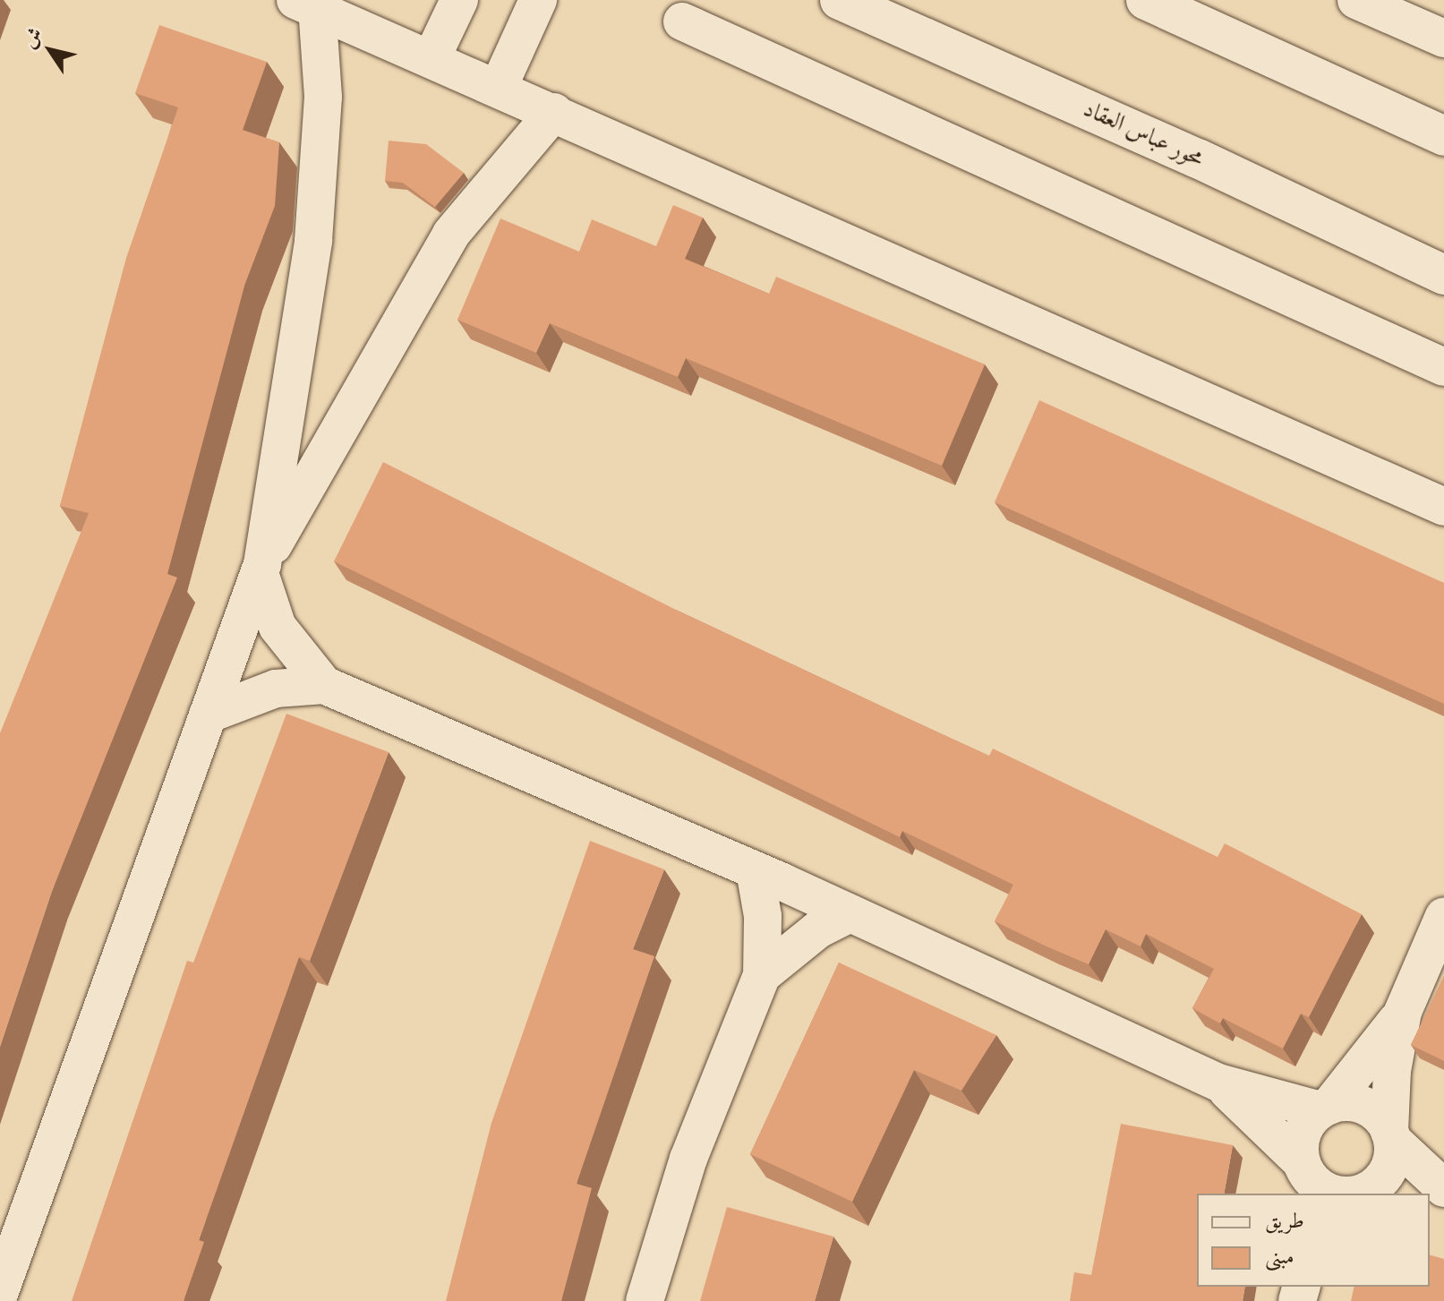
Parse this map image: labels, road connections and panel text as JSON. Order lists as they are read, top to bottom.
{
  "streets": {
    "main road": ["محور عباس العقاد"]
  },
  "legend": ["طريق", "مبنى"],
  "north": "top left"
}
